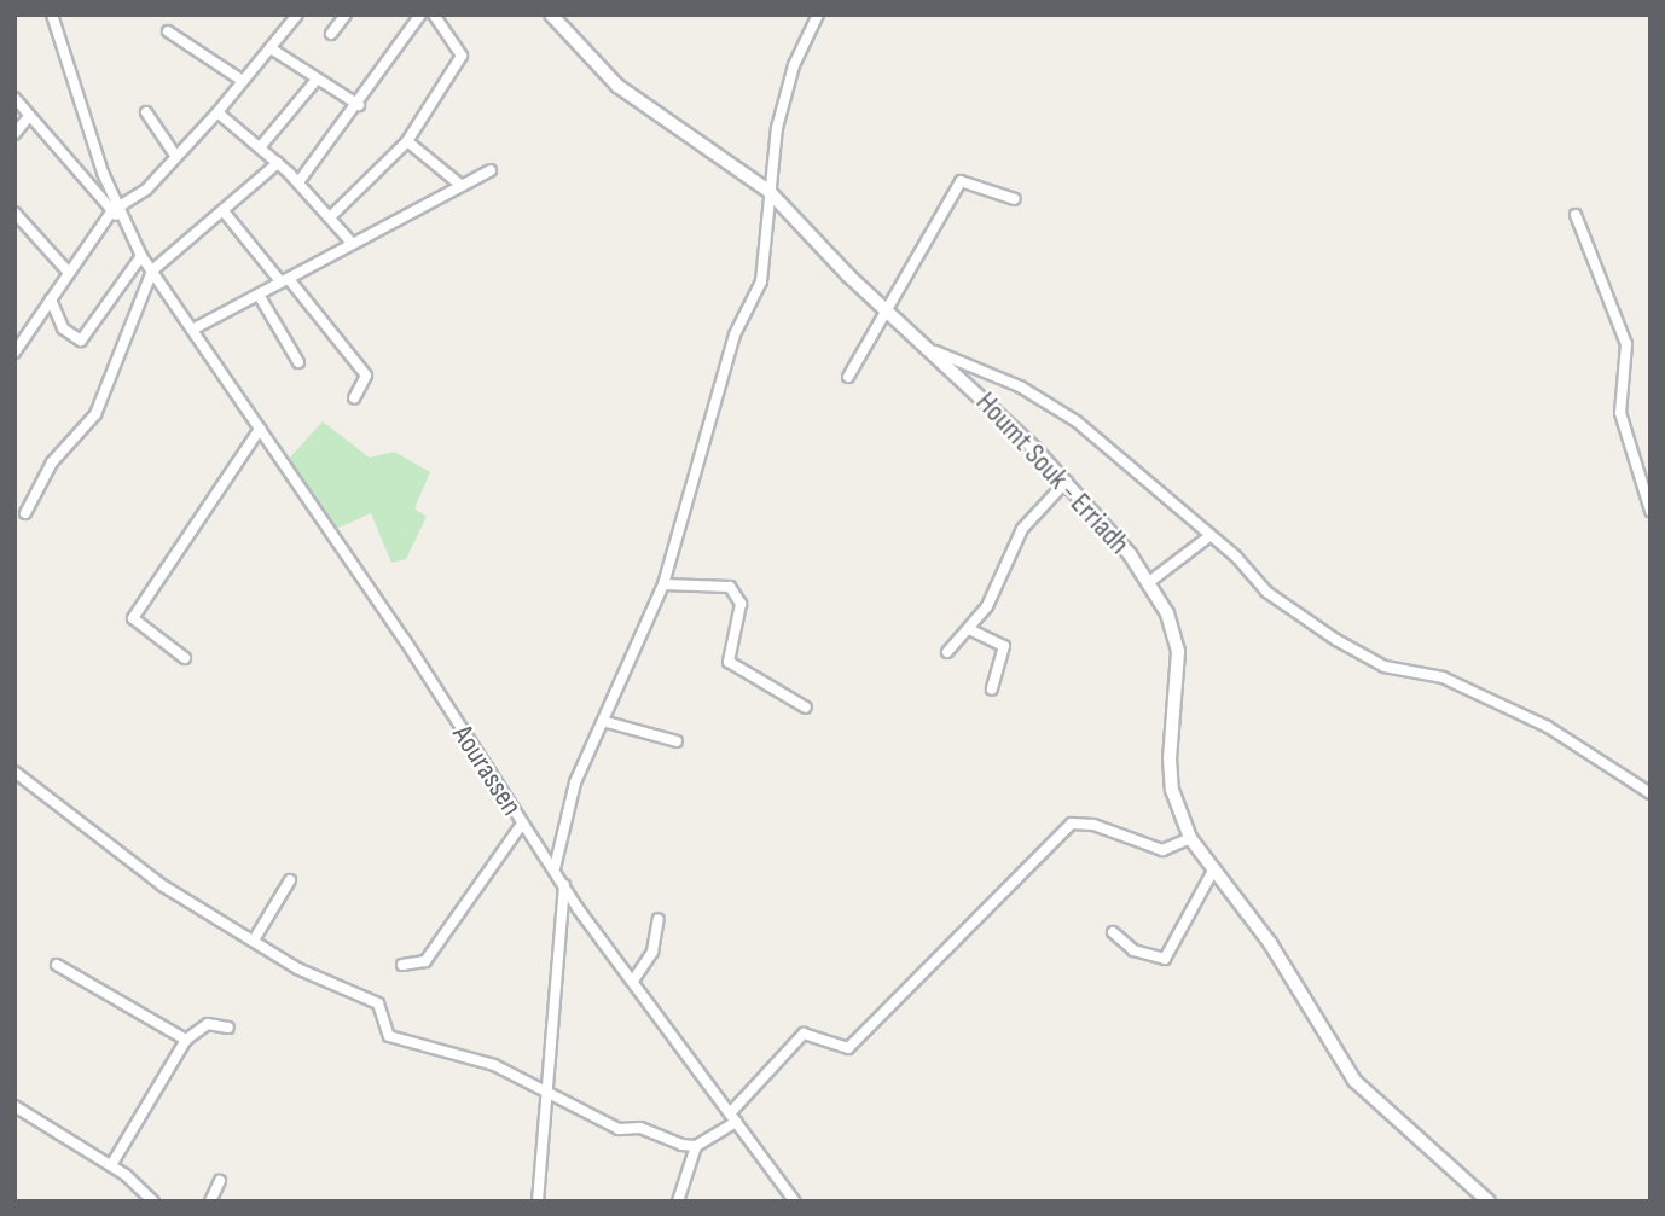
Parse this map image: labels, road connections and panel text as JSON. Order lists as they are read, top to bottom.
{
  "streets": {
    "street": ["Houmt Souk - Erriadh", "Aourassen"]
  }
}
